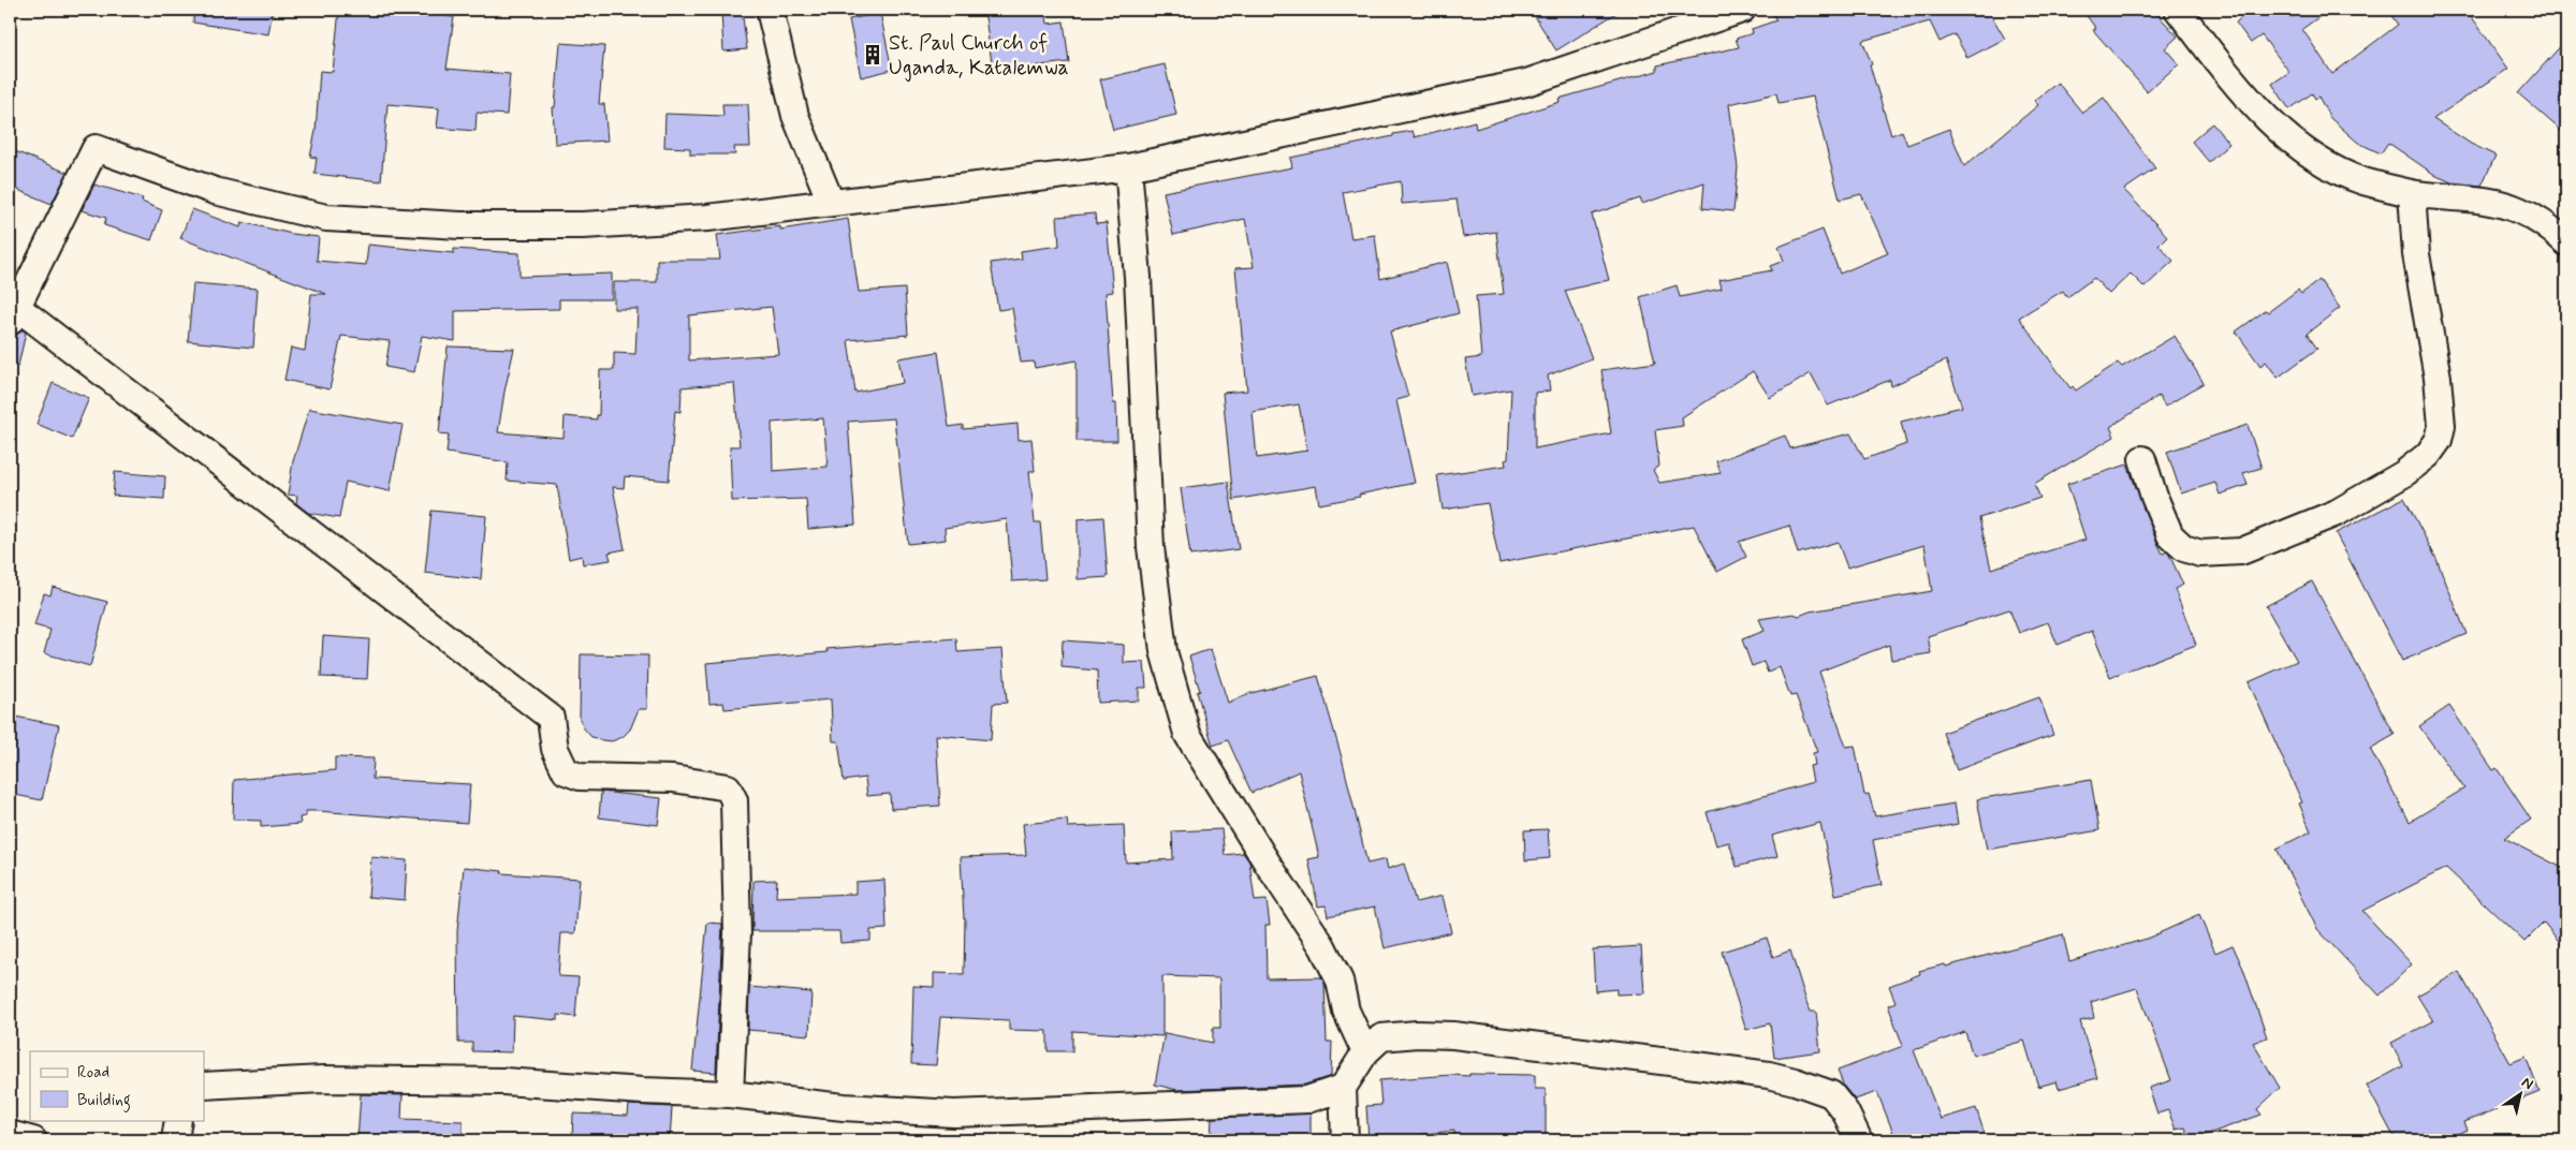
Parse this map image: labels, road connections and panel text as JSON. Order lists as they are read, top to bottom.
{
  "places": {
    "building": ["St. Paul Church of Uganda, Katalemwa"]
  },
  "legend": ["Road", "Building"],
  "north": "top right"
}
